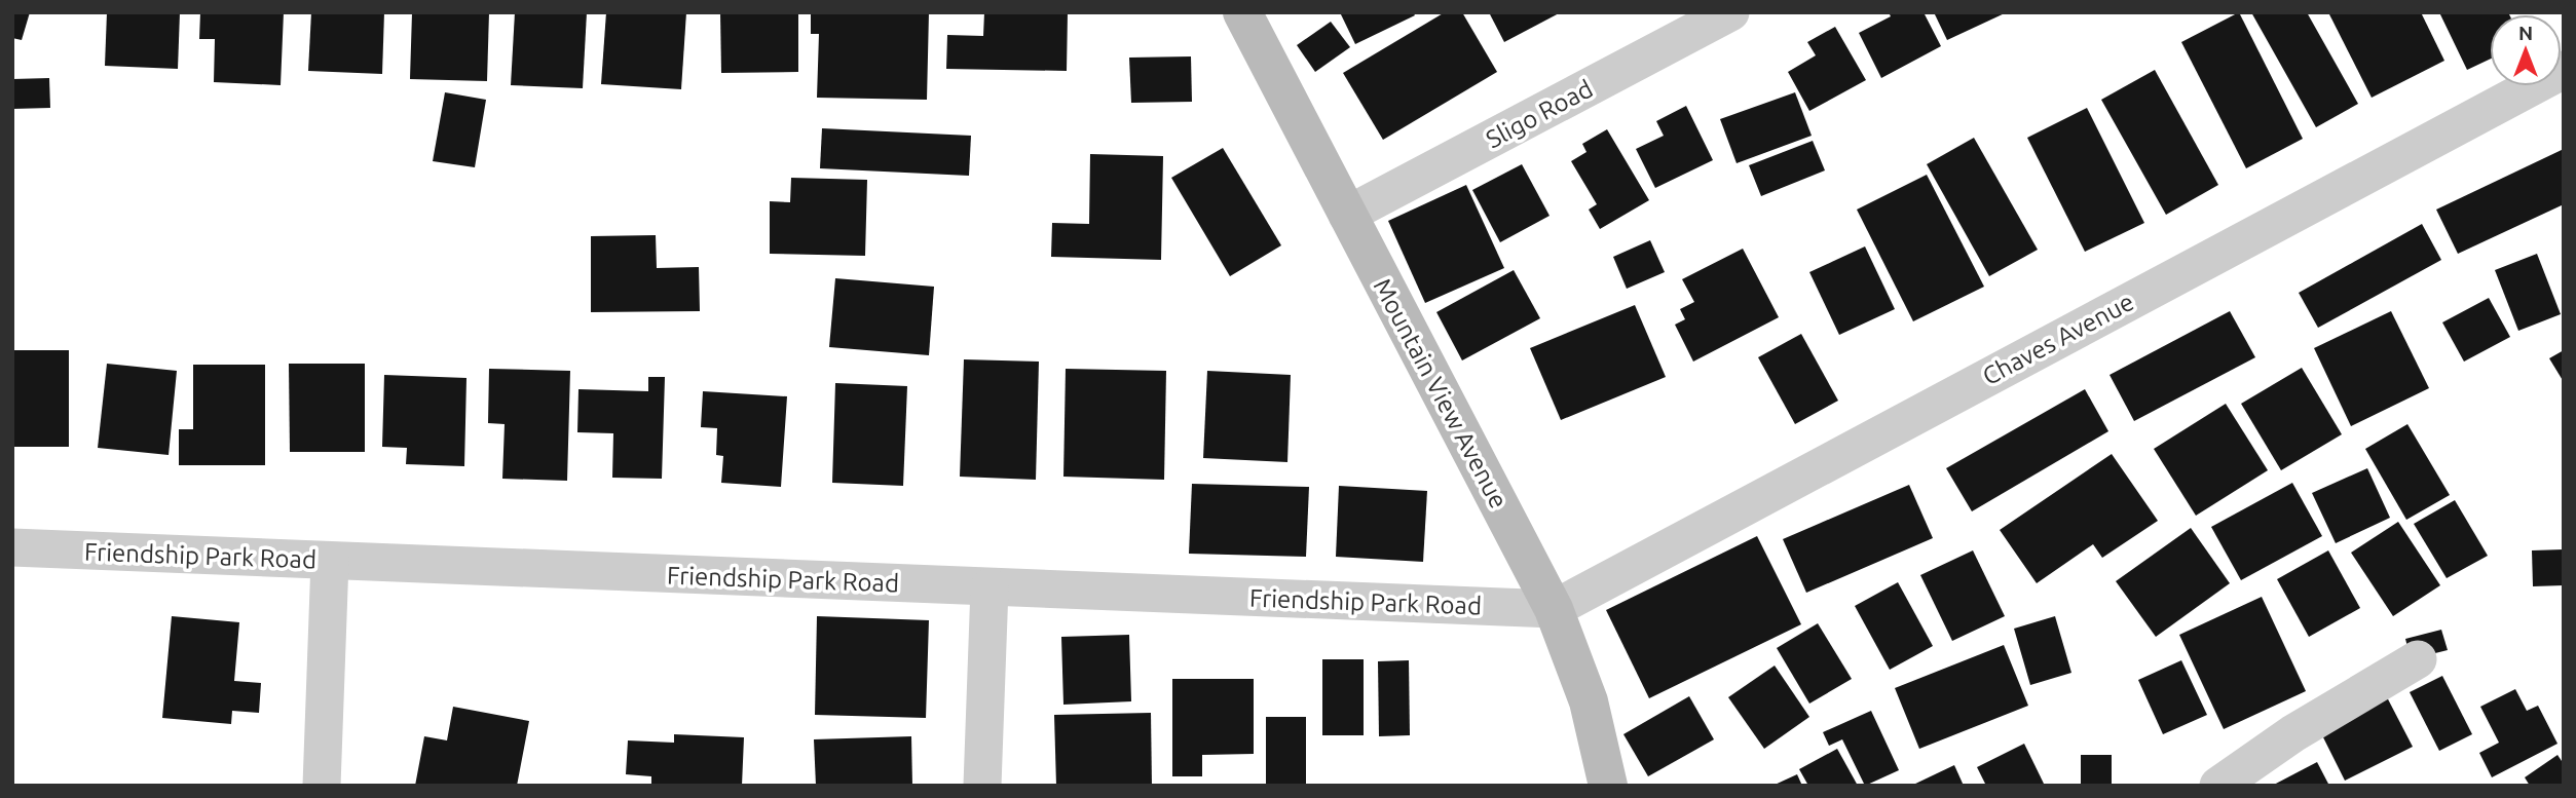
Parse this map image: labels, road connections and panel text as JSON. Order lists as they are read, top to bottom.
{
  "streets": {
    "main road": ["Mountain View Avenue"],
    "street": ["Sligo Road", "Chaves Avenue", "Friendship Park Road"]
  },
  "crossings": [
    ["Sligo Road", "Mountain View Avenue"],
    ["Chaves Avenue", "Mountain View Avenue"],
    ["Chaves Avenue", "Friendship Park Road"],
    ["Mountain View Avenue", "Friendship Park Road"]
  ],
  "north": "top"
}
